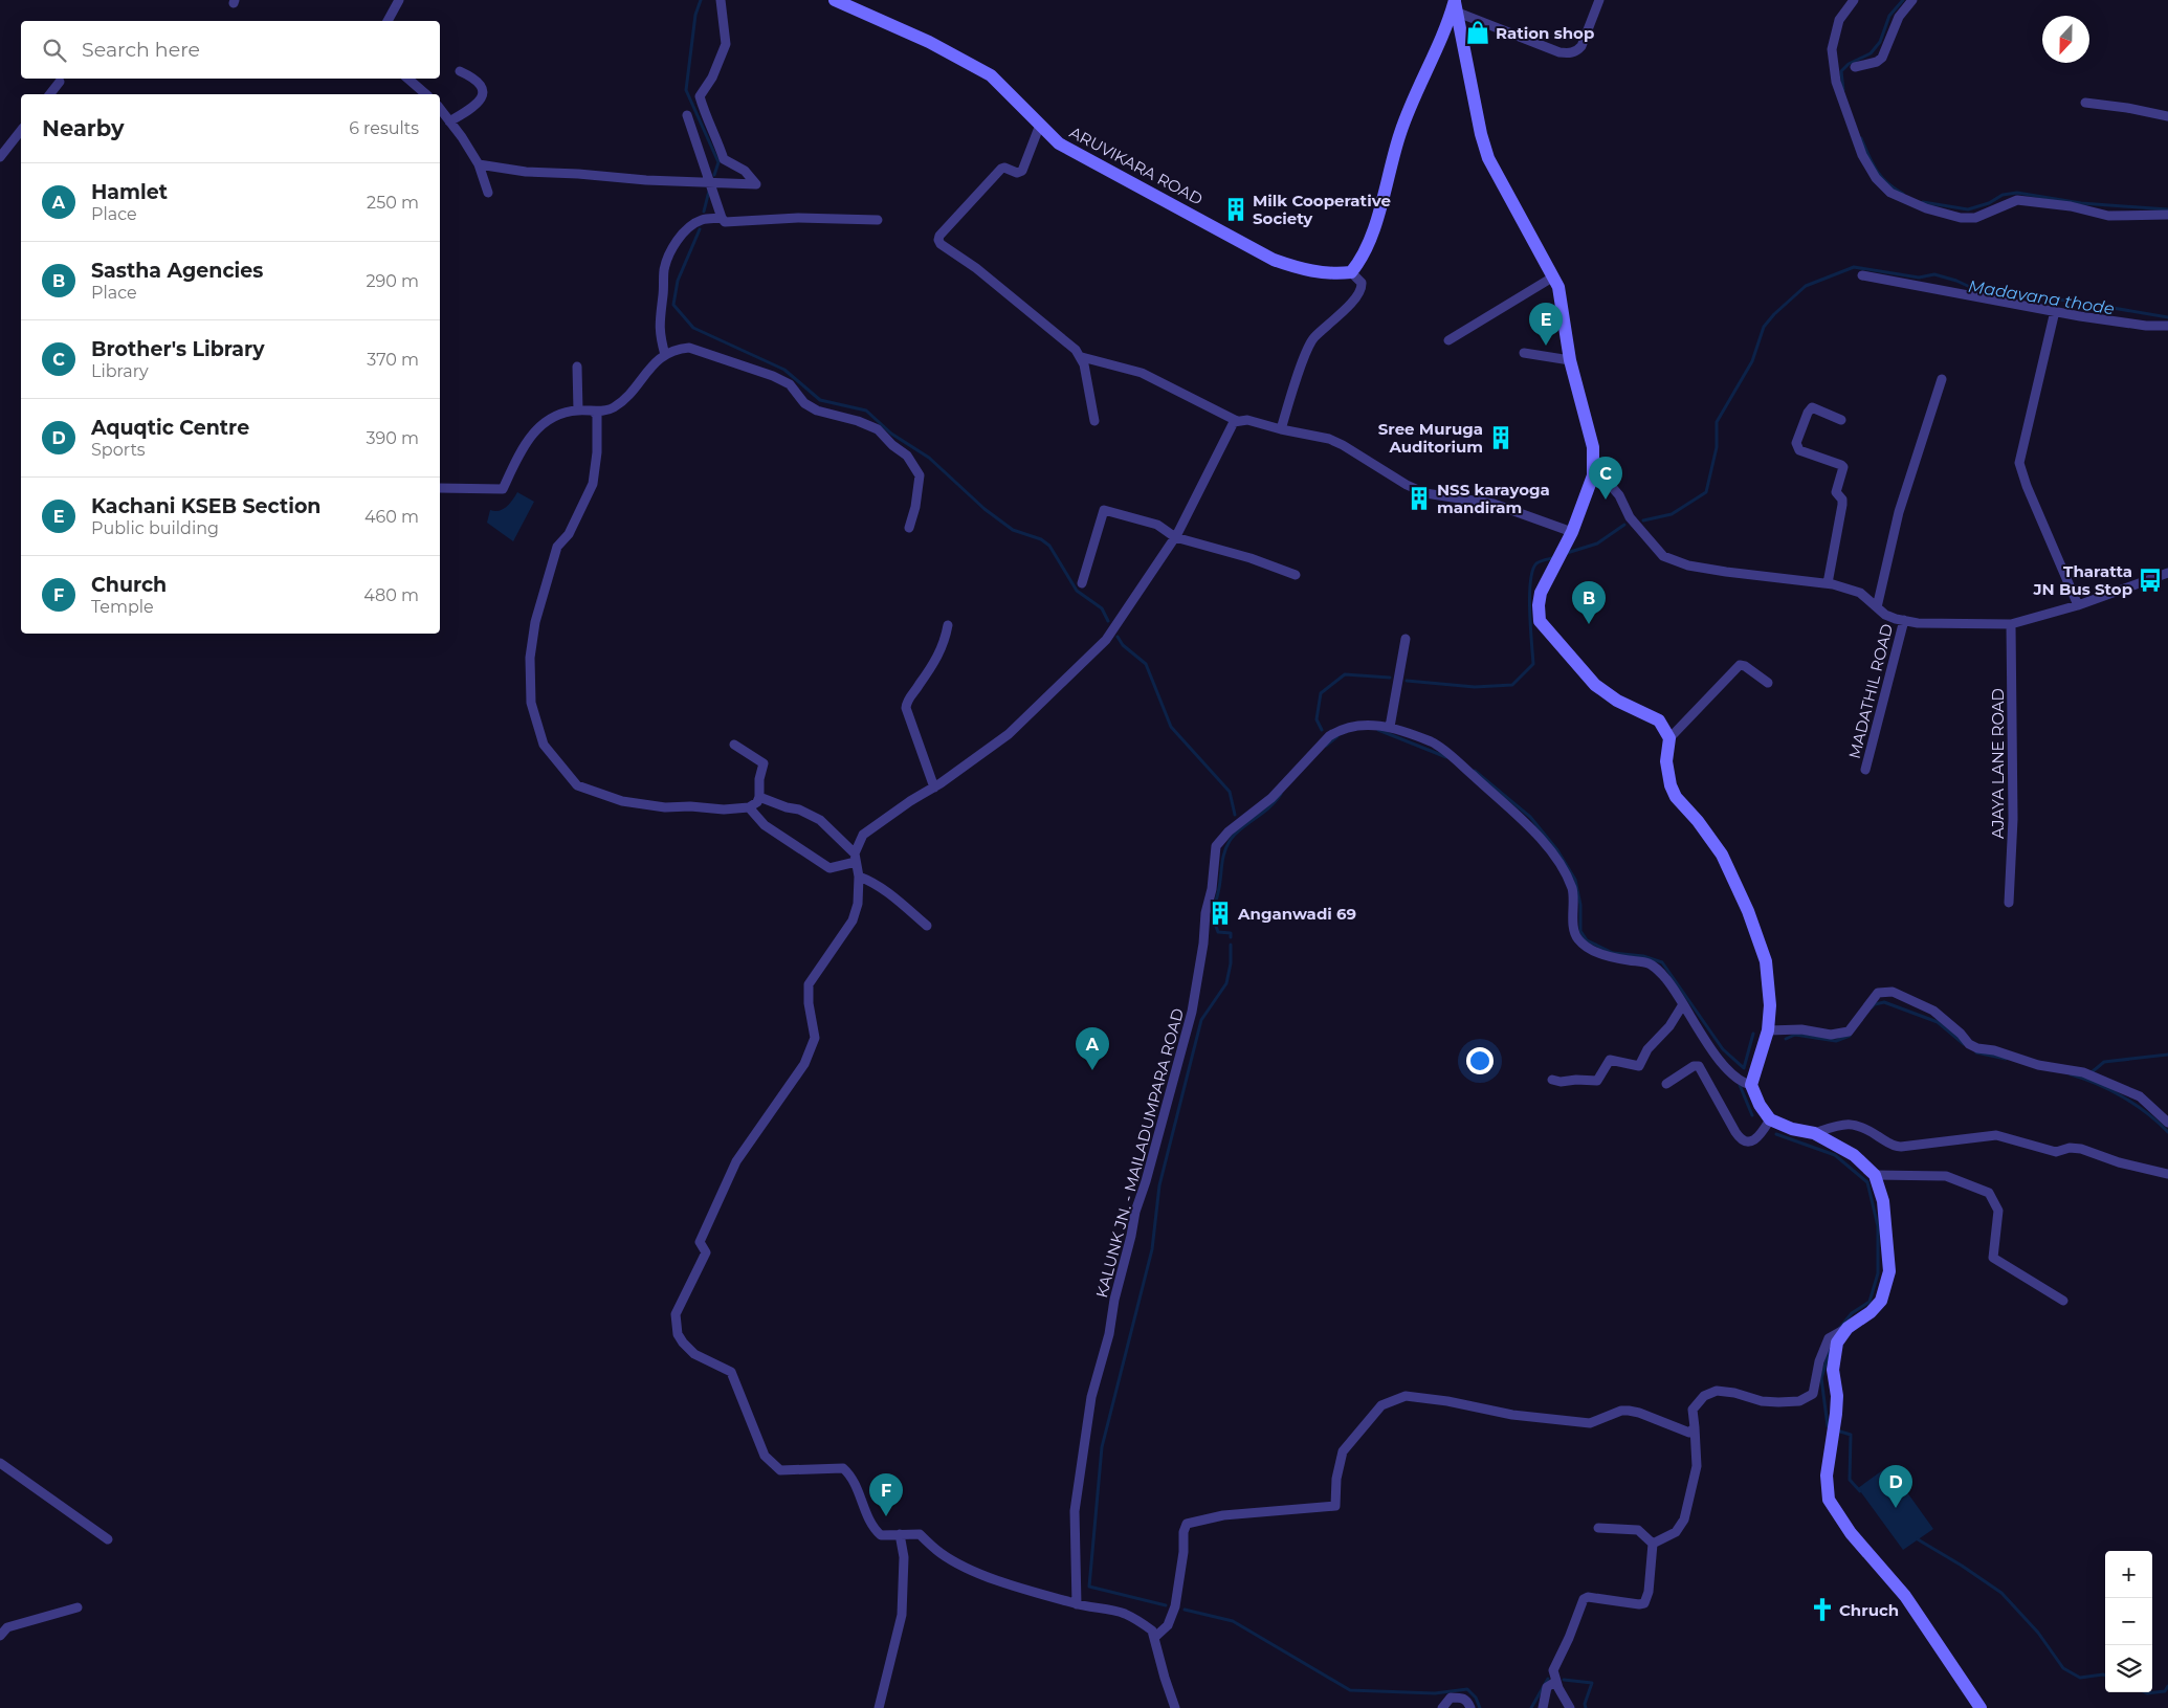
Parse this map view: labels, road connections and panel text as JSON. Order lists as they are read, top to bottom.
{
  "streets": {
    "main road": ["ARUVIKARA ROAD"],
    "street": ["MADATHIL ROAD", "AJAYA LANE ROAD", "KALUNK JN. - MAILADUMPARA ROAD"]
  },
  "water": ["Madavana thode"],
  "places": {
    "shop": ["Ration shop"],
    "building": [
      "Milk Cooperative Society",
      "Sree Muruga Auditorium",
      "NSS karayoga mandiram",
      "Anganwadi 69"
    ],
    "bus stop": ["Tharatta JN Bus Stop"],
    "church": ["Chruch"]
  },
  "north": "bottom",
  "page": {
    "search": "Search here",
    "heading": ["Nearby", "6 results"],
    "list": [
      {
        "mark": "A",
        "name": "Hamlet",
        "note": "Place",
        "value": "250 m"
      },
      {
        "mark": "B",
        "name": "Sastha Agencies",
        "note": "Place",
        "value": "290 m"
      },
      {
        "mark": "C",
        "name": "Brother's Library",
        "note": "Library",
        "value": "370 m"
      },
      {
        "mark": "D",
        "name": "Aquqtic Centre",
        "note": "Sports",
        "value": "390 m"
      },
      {
        "mark": "E",
        "name": "Kachani KSEB Section",
        "note": "Public building",
        "value": "460 m"
      },
      {
        "mark": "F",
        "name": "Church",
        "note": "Temple",
        "value": "480 m"
      }
    ],
    "pins": [
      "E",
      "C",
      "B",
      "A",
      "D",
      "F"
    ],
    "map_buttons": ["+", "−"]
  }
}
